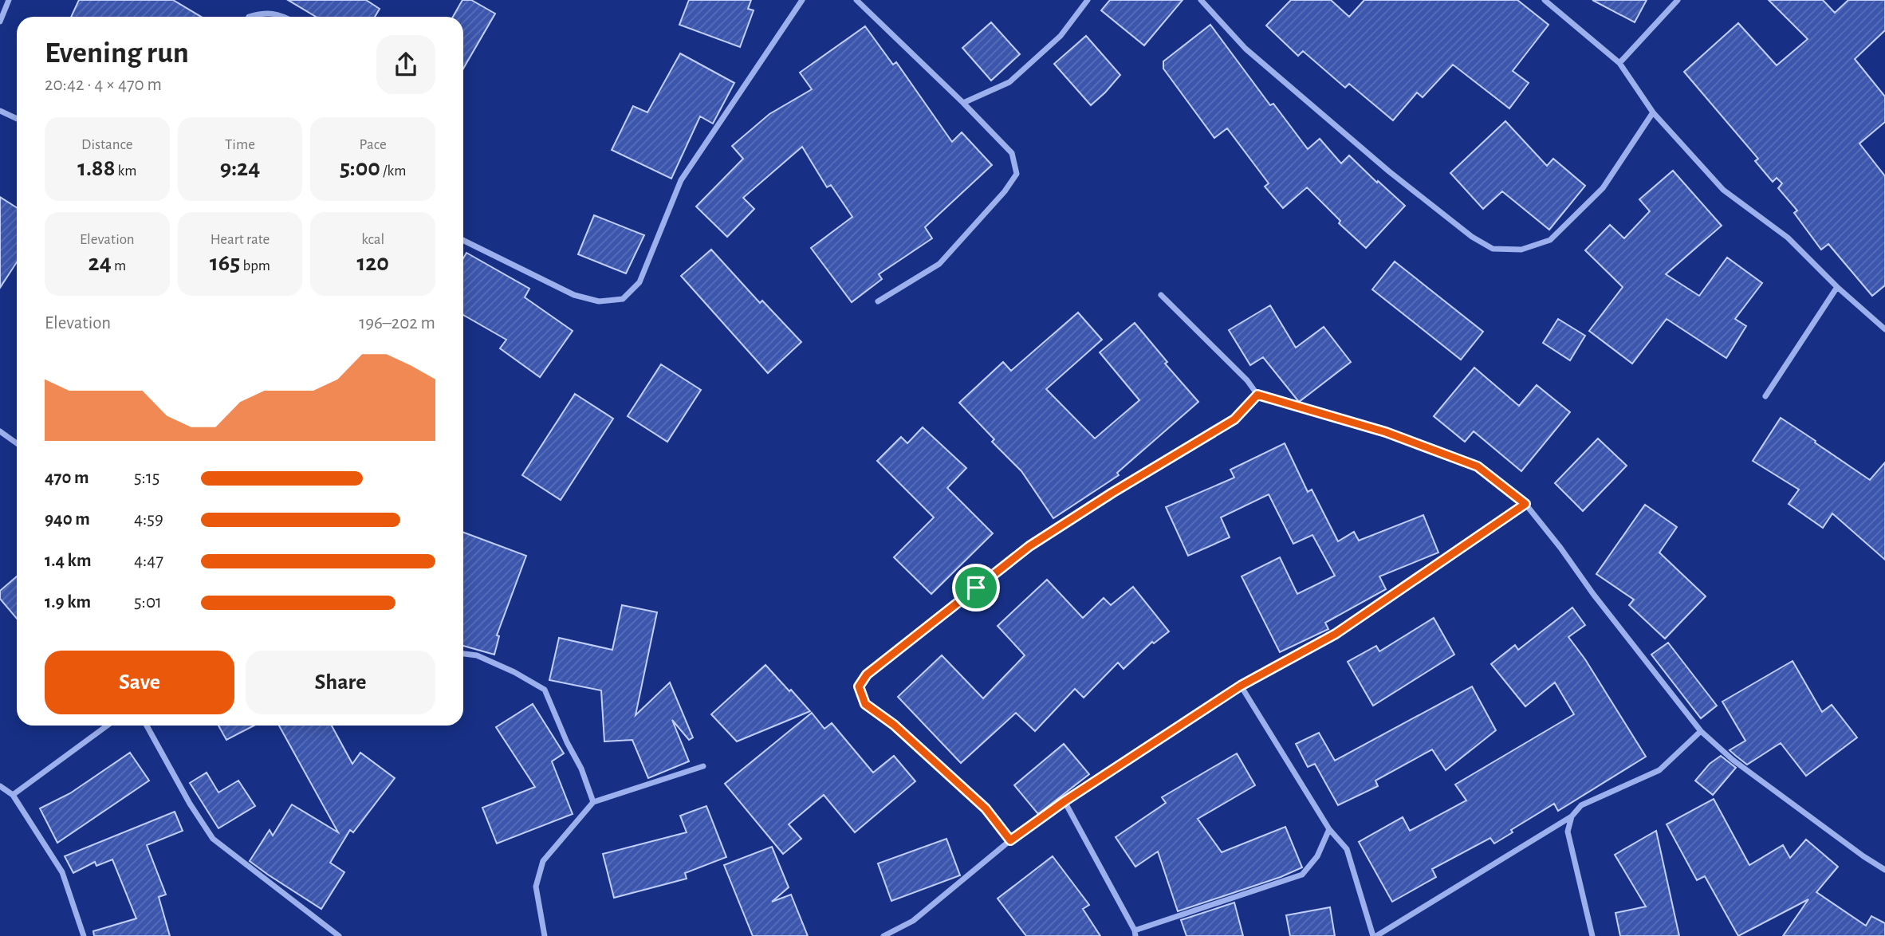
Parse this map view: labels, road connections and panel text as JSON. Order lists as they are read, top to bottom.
{
  "page": {
    "heading": ["Evening run", "20:42 · 4 × 470 m"],
    "stats": [
      ["Distance", "1.88 km"],
      ["Time", "9:24"],
      ["Pace", "5:00 /km"],
      ["Elevation", "24 m"],
      ["Heart rate", "165 bpm"],
      ["kcal", "120"]
    ],
    "chart": ["Elevation", "196–202 m"],
    "list": [
      {
        "name": "470 m",
        "note": "5:15"
      },
      {
        "name": "940 m",
        "note": "4:59"
      },
      {
        "name": "1.4 km",
        "note": "4:47"
      },
      {
        "name": "1.9 km",
        "note": "5:01"
      }
    ],
    "buttons": ["Save", "Share"]
  }
}
